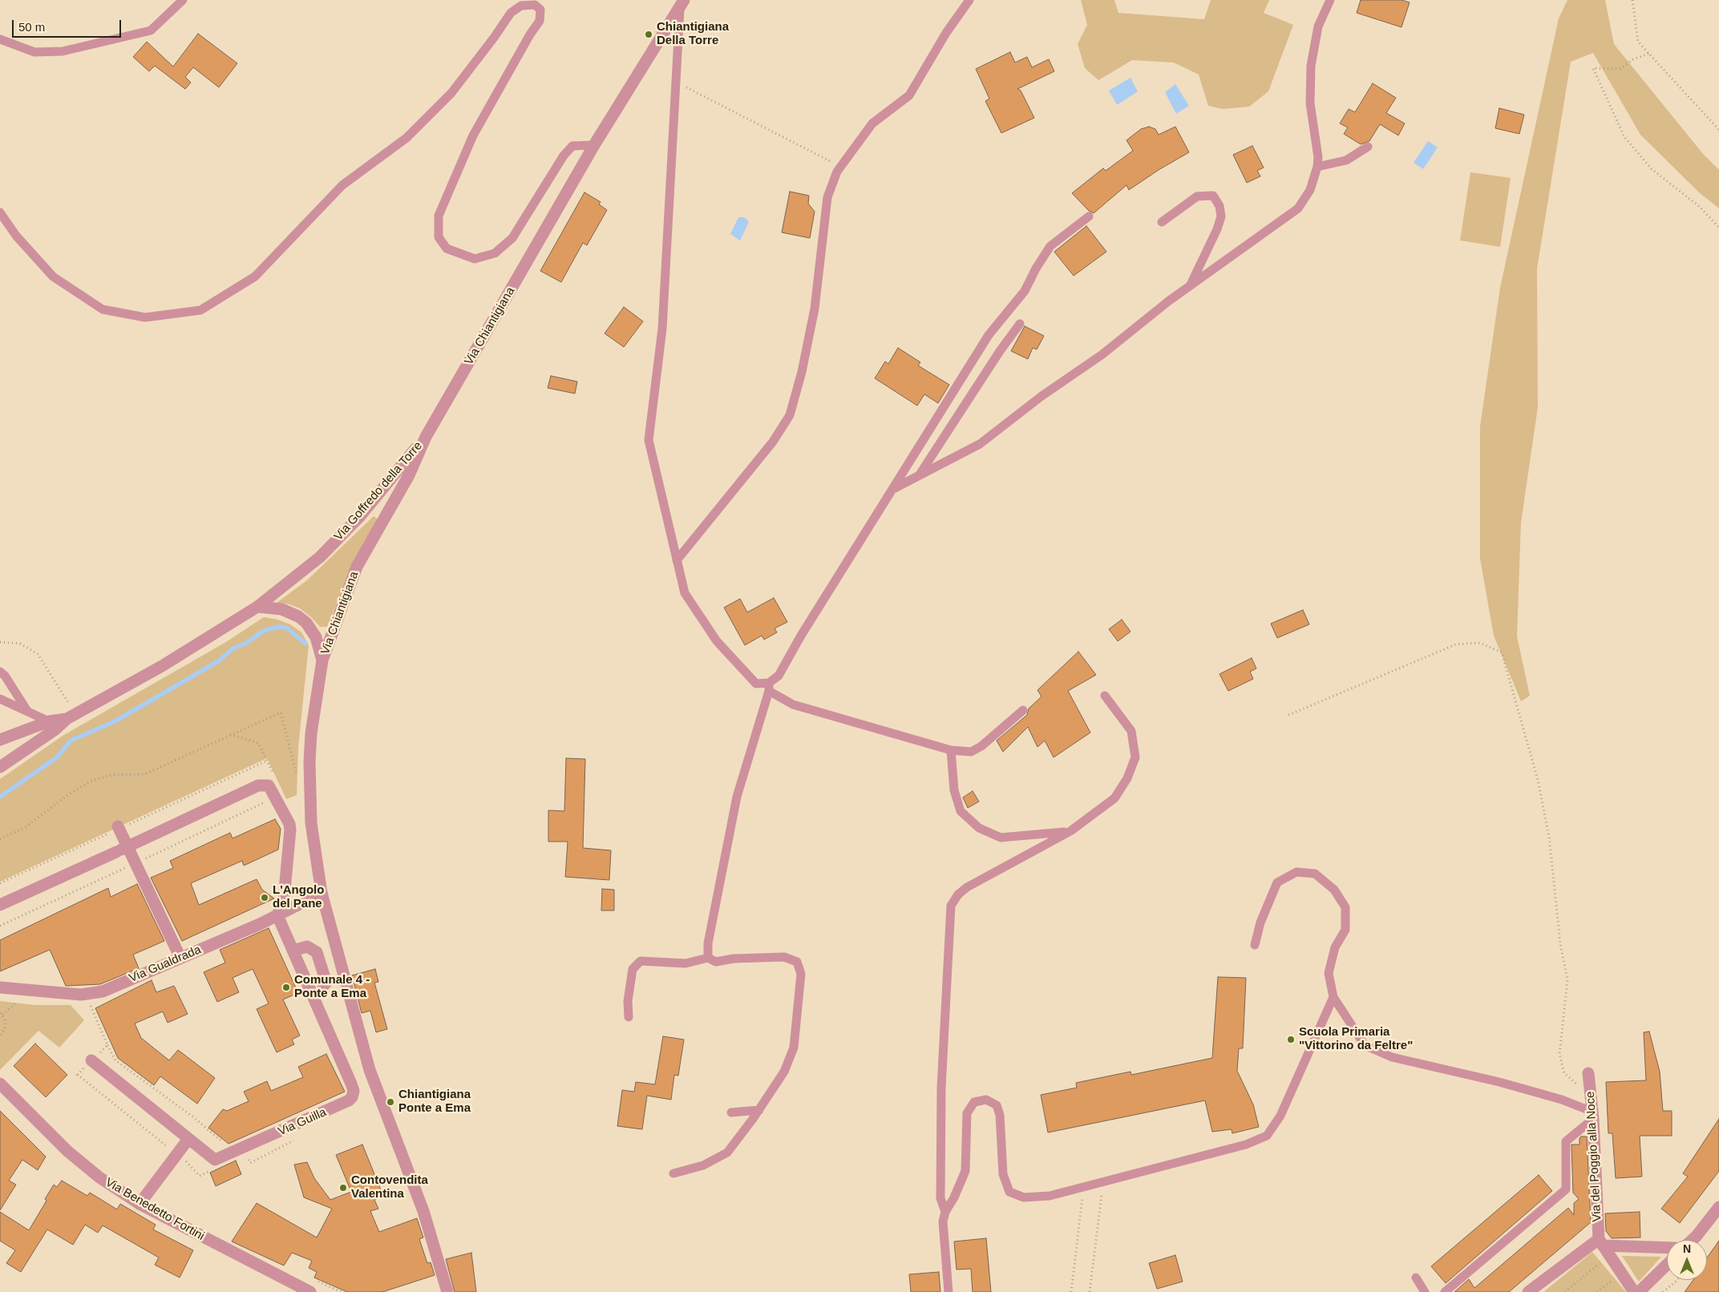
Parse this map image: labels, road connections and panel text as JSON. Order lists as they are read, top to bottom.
{
  "streets": {
    "street": [
      "Via Chiantigiana",
      "Via Goffredo della Torre",
      "Via Gualdrada",
      "Via Guilla",
      "Via del Poggio alla Noce",
      "Via Benedetto Fortini"
    ]
  },
  "crossings": [
    ["Via Chiantigiana", "Via Goffredo della Torre"],
    ["Via Chiantigiana", "Via Gualdrada"],
    ["Via Gualdrada", "Via Guilla"]
  ],
  "places": [
    "Chiantigiana Della Torre",
    "L'Angolo del Pane",
    "Comunale 4 - Ponte a Ema",
    "Scuola Primaria \"Vittorino da Feltre\"",
    "Chiantigiana Ponte a Ema",
    "Contovendita Valentina"
  ],
  "scale_bar": "50 m",
  "north": "top"
}
